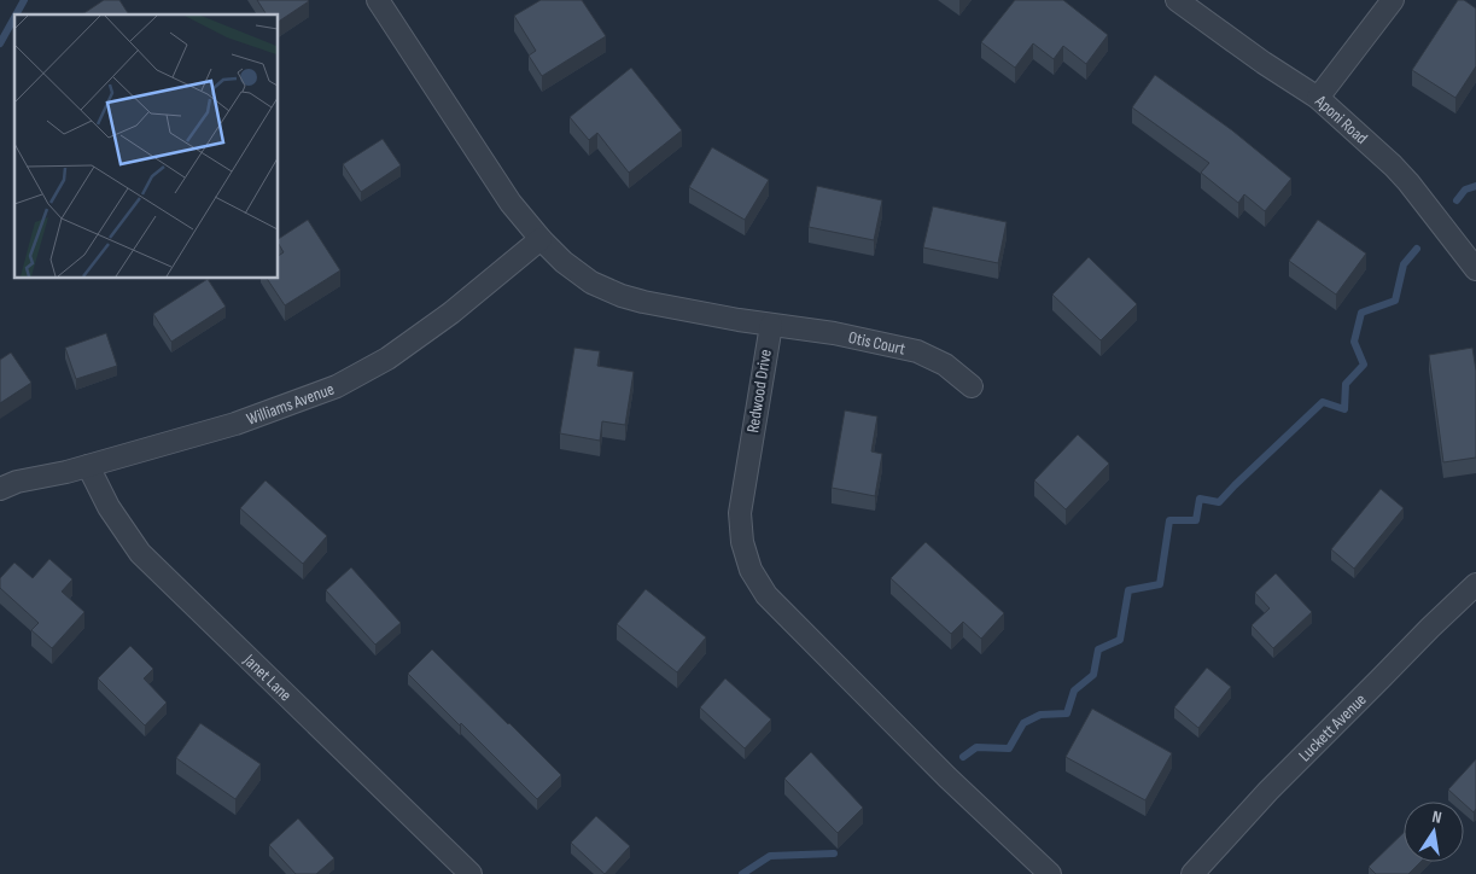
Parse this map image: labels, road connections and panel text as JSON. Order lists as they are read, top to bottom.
{
  "streets": {
    "street": [
      "Aponi Road",
      "Otis Court",
      "Redwood Drive",
      "Williams Avenue",
      "Janet Lane",
      "Luckett Avenue"
    ]
  },
  "crossings": [
    ["Otis Court", "Redwood Drive"],
    ["Williams Avenue", "Janet Lane"]
  ],
  "north": "top"
}
